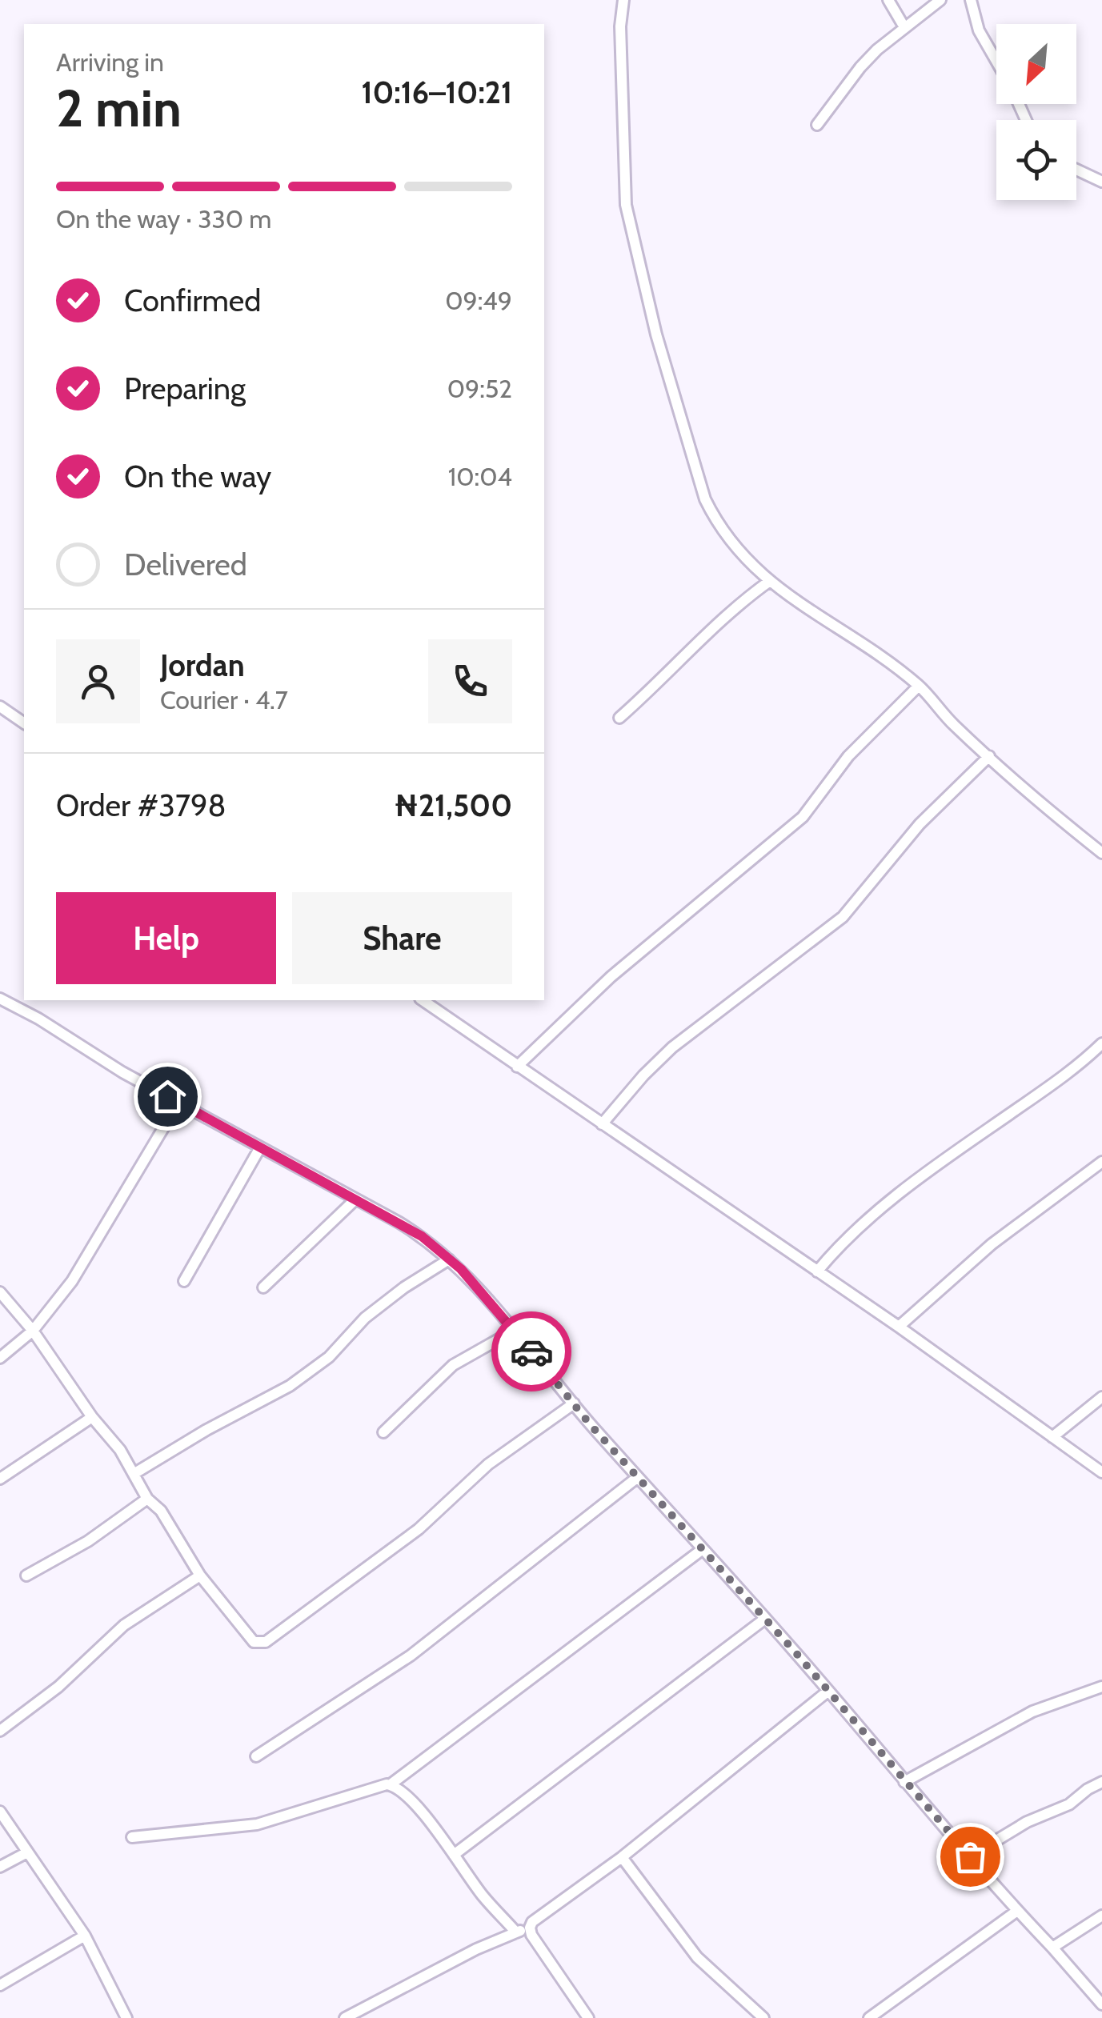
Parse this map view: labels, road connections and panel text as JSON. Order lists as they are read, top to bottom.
{
  "north": "bottom left",
  "page": {
    "heading": ["2 min", "Arriving in", "10:16–10:21"],
    "panel": [
      "Jordan",
      "Courier · 4.7",
      "Order #3798",
      "₦21,500"
    ],
    "bar": "On the way · 330 m",
    "list": [
      ["Confirmed", "09:49"],
      ["Preparing", "09:52"],
      ["On the way", "10:04"],
      "Delivered"
    ],
    "buttons": ["Help", "Share"]
  }
}
